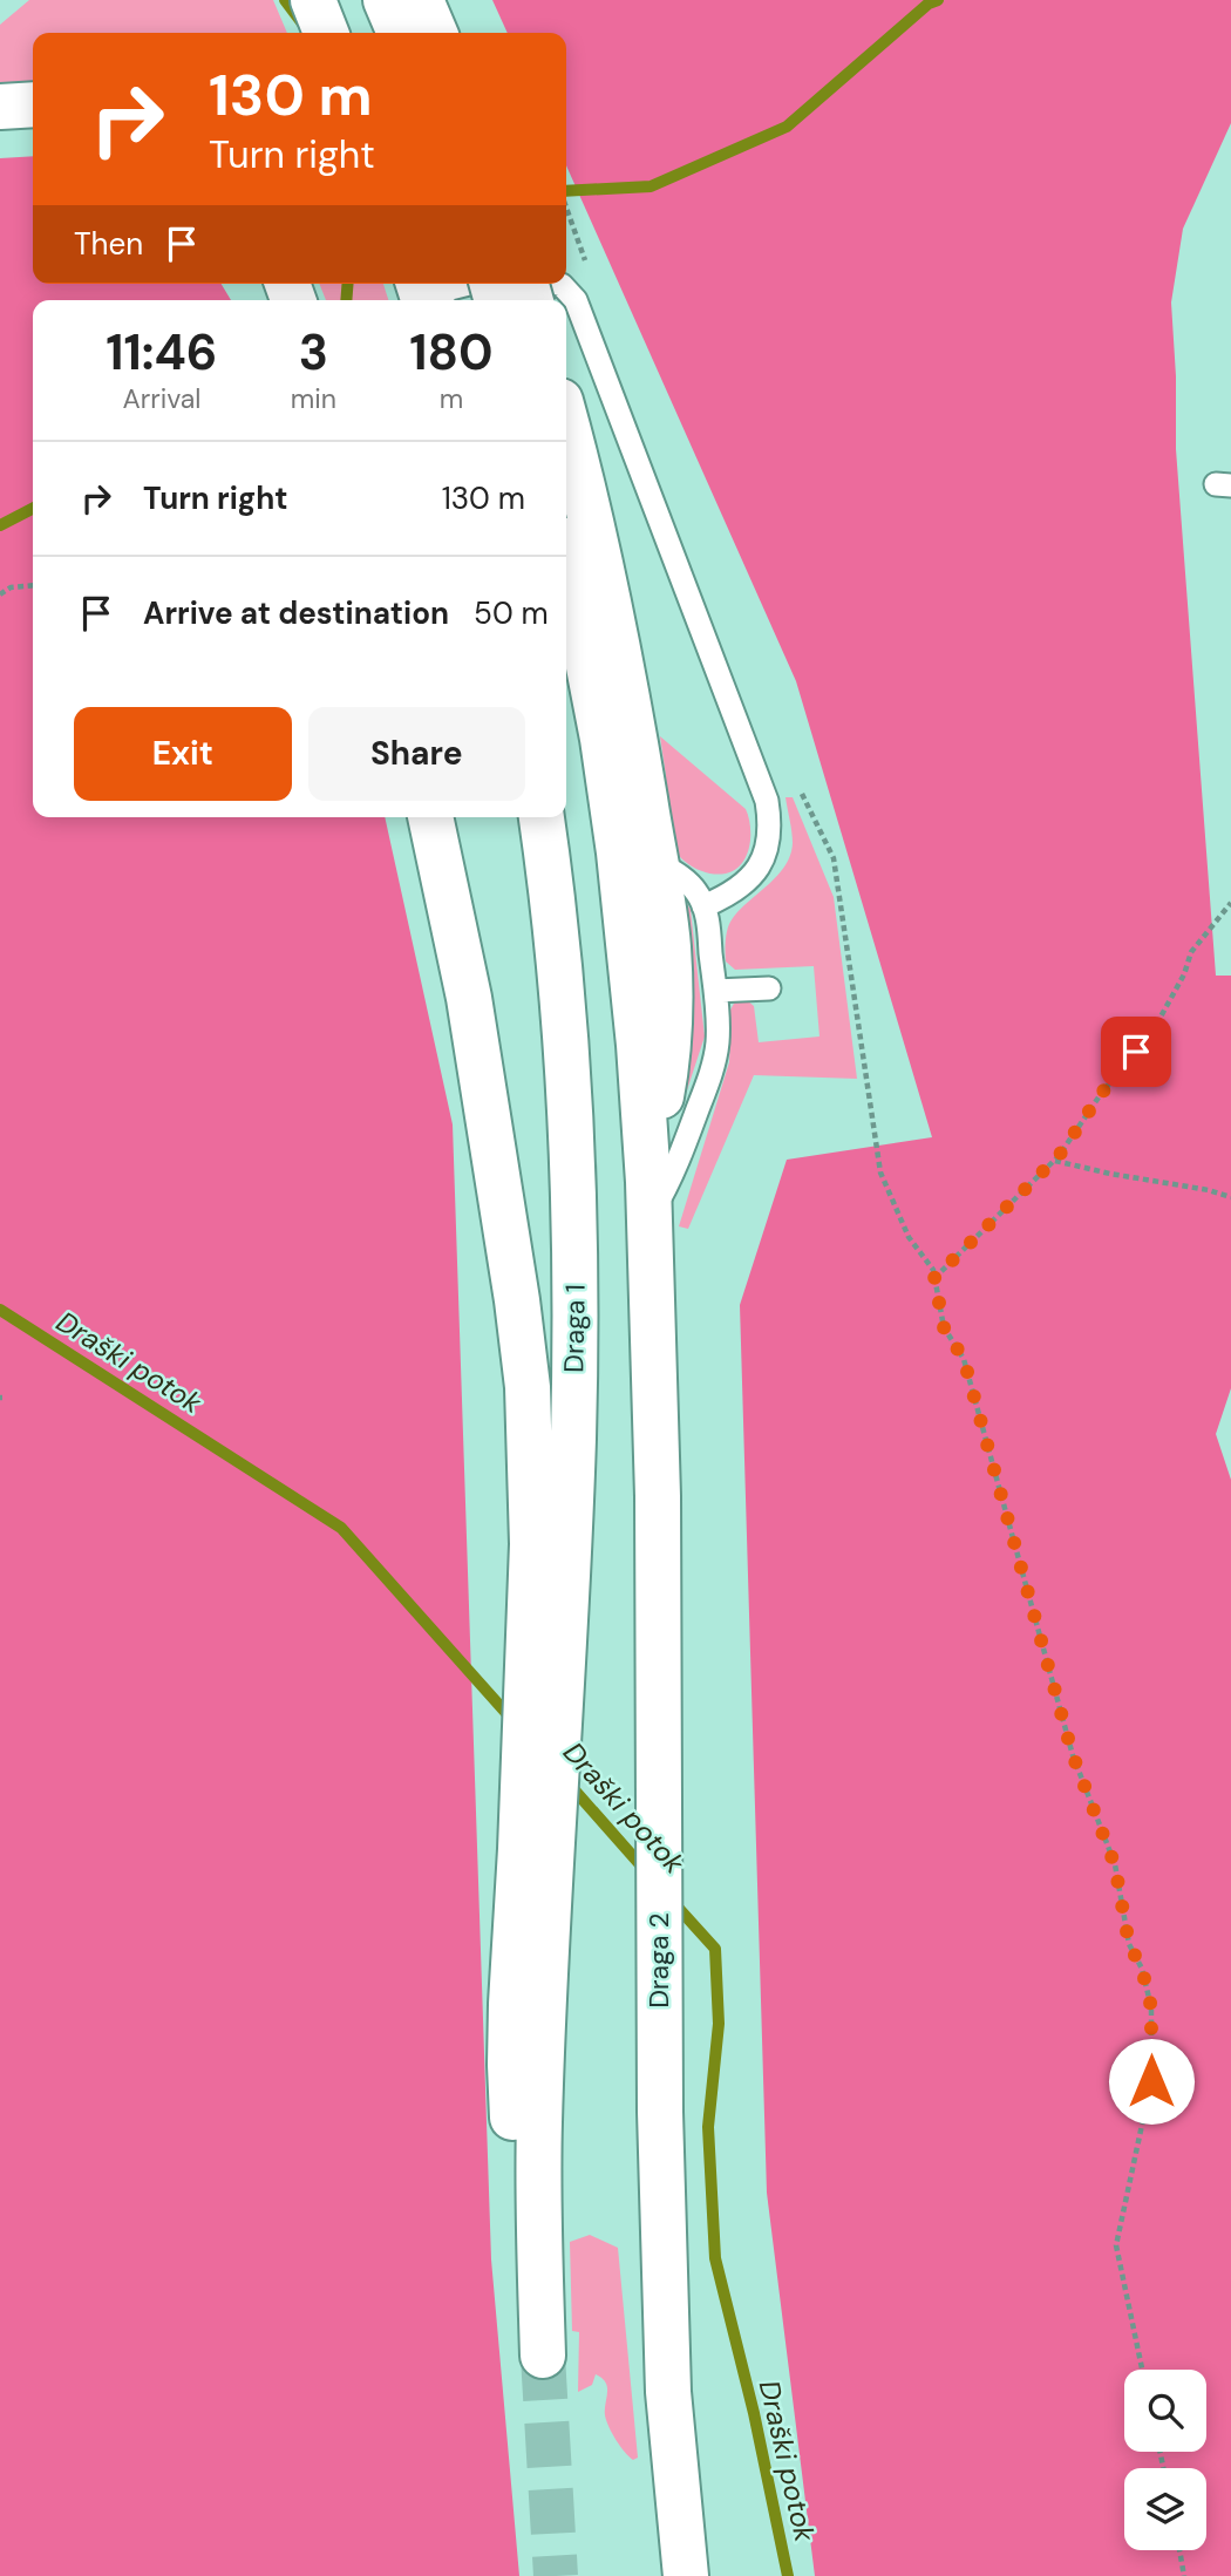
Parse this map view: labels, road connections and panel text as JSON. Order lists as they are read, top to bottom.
{
  "streets": {
    "highway": ["Draga 1", "Draga 2"]
  },
  "water": ["Draški potok"],
  "page": {
    "turn": ["130 m", "Turn right"],
    "then": "Then",
    "eta": [
      "11:46",
      "Arrival",
      "3",
      "min",
      "180",
      "m"
    ],
    "list": [
      {
        "name": "Turn right",
        "value": "130 m"
      },
      {
        "name": "Arrive at destination",
        "value": "50 m"
      }
    ],
    "buttons": ["Exit", "Share"]
  }
}
